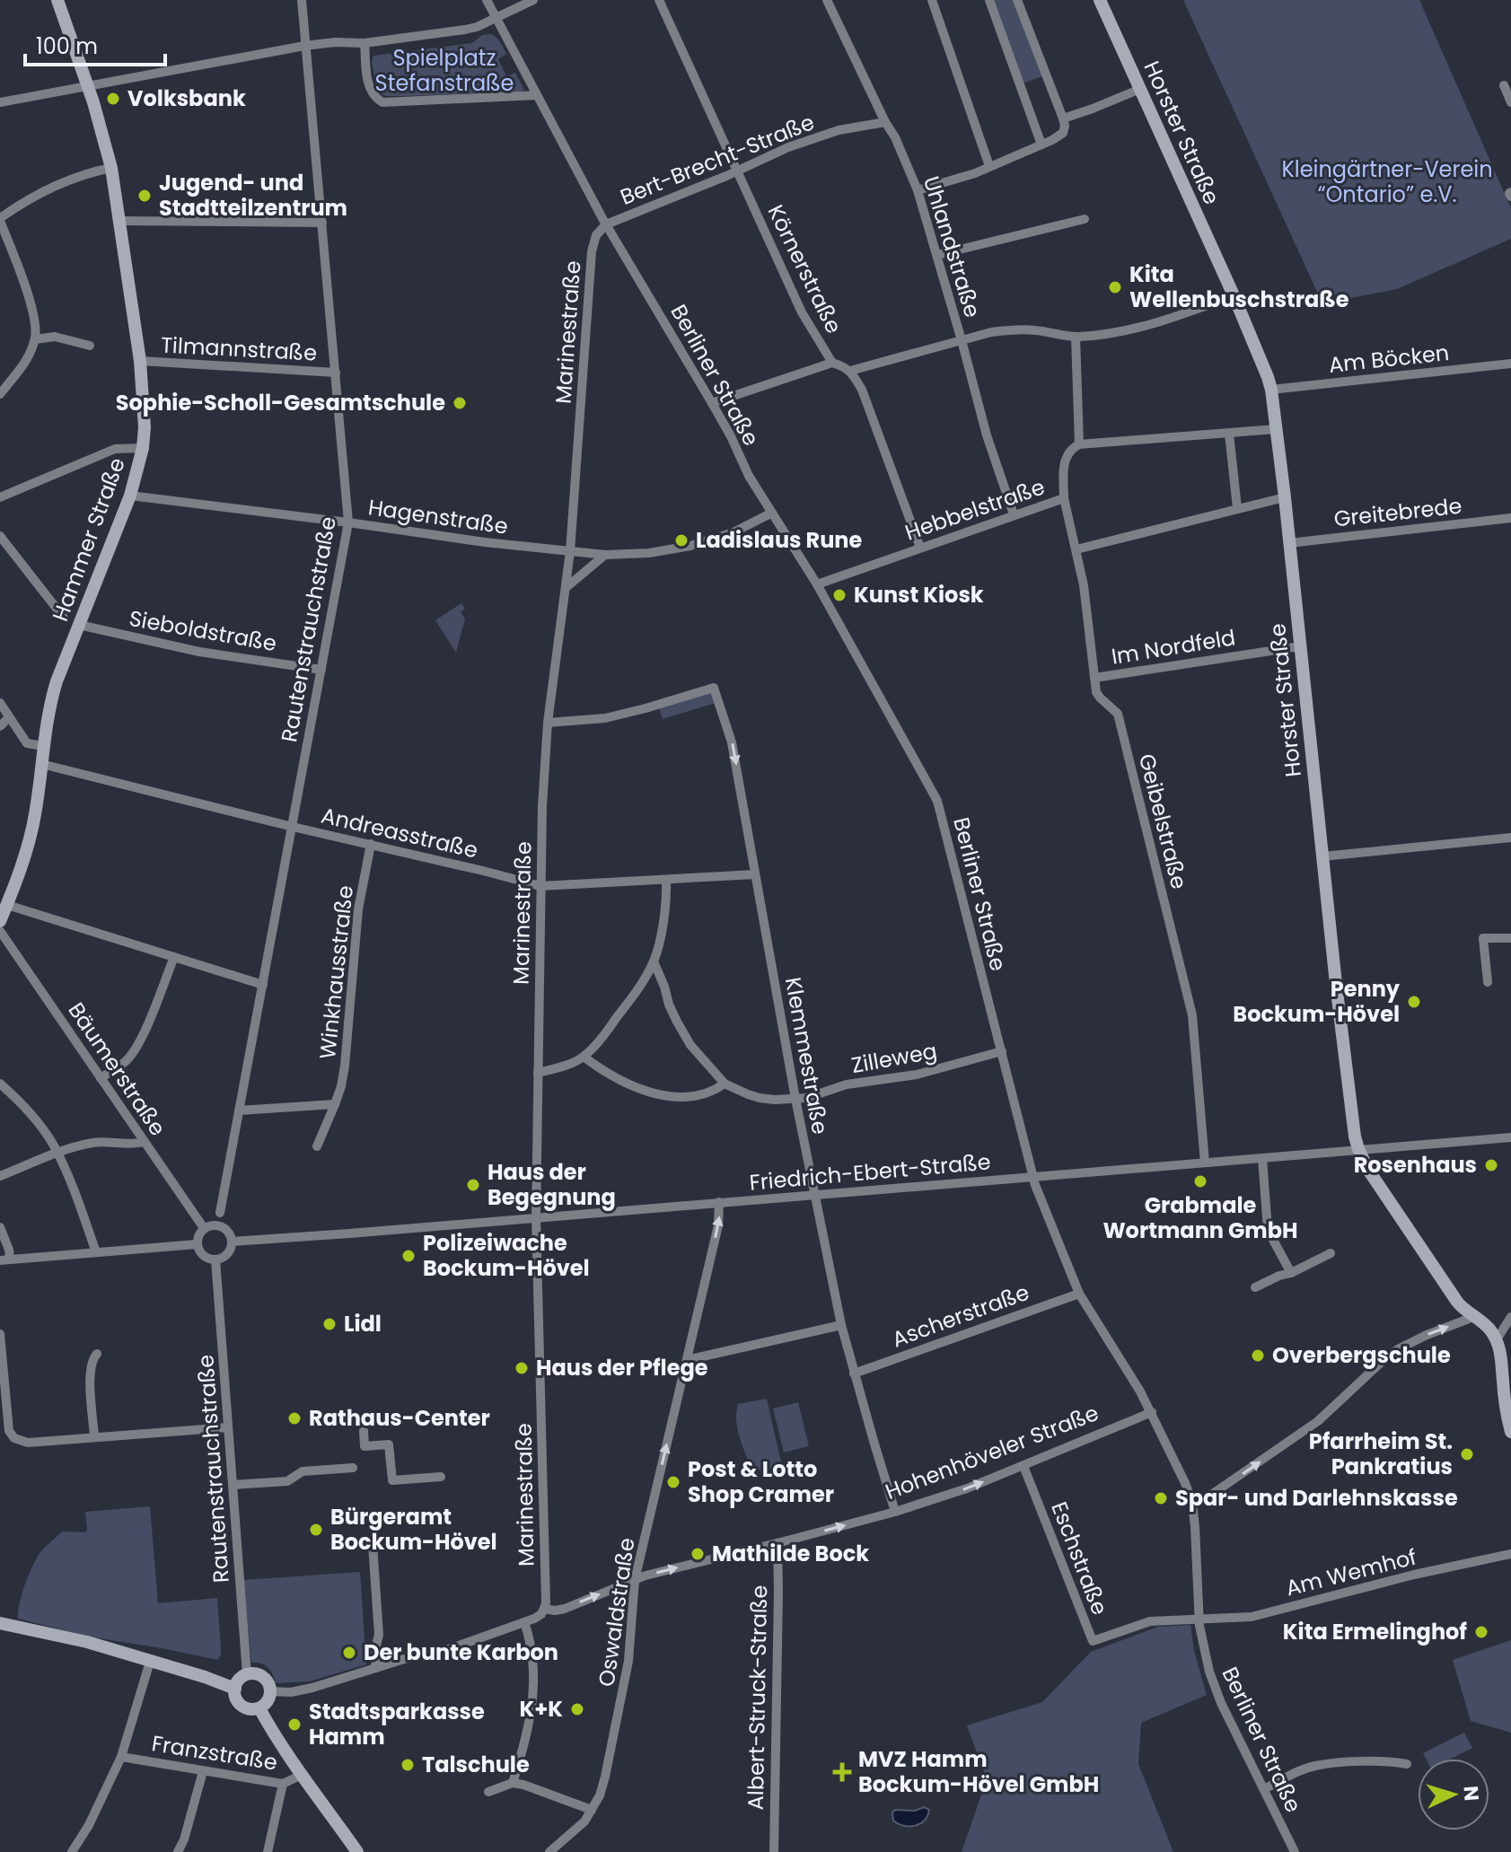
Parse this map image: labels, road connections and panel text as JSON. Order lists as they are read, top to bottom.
{
  "streets": {
    "street": [
      "Horster Straße",
      "Bert-Brecht-Straße",
      "Uhlandstraße",
      "Körnerstraße",
      "Marinestraße",
      "Tilmannstraße",
      "Am Böcken",
      "Berliner Straße",
      "Hebbelstraße",
      "Greitebrede",
      "Hagenstraße",
      "Hammer Straße",
      "Rautenstrauchstraße",
      "Sieboldstraße",
      "Im Nordfeld",
      "Geibelstraße",
      "Andreasstraße",
      "Winkhausstraße",
      "Klemmestraße",
      "Zilleweg",
      "Bäumerstraße",
      "Friedrich-Ebert-Straße",
      "Ascherstraße",
      "Hohenhöveler Straße",
      "Eschstraße",
      "Am Wemhof",
      "Oswaldstraße",
      "Albert-Struck-Straße",
      "Franzstraße"
    ]
  },
  "crossings": [
    ["Horster Straße", "Am Böcken"],
    ["Horster Straße", "Greitebrede"],
    ["Horster Straße", "Im Nordfeld"],
    ["Horster Straße", "Friedrich-Ebert-Straße"],
    ["Bert-Brecht-Straße", "Uhlandstraße"],
    ["Bert-Brecht-Straße", "Körnerstraße"],
    ["Bert-Brecht-Straße", "Marinestraße"],
    ["Bert-Brecht-Straße", "Berliner Straße"],
    ["Uhlandstraße", "Hebbelstraße"],
    ["Marinestraße", "Berliner Straße"],
    ["Marinestraße", "Hagenstraße"],
    ["Marinestraße", "Andreasstraße"],
    ["Marinestraße", "Klemmestraße"],
    ["Marinestraße", "Friedrich-Ebert-Straße"],
    ["Marinestraße", "Hohenhöveler Straße"],
    ["Tilmannstraße", "Hammer Straße"],
    ["Tilmannstraße", "Rautenstrauchstraße"],
    ["Berliner Straße", "Hebbelstraße"],
    ["Berliner Straße", "Zilleweg"],
    ["Berliner Straße", "Friedrich-Ebert-Straße"],
    ["Berliner Straße", "Ascherstraße"],
    ["Berliner Straße", "Hohenhöveler Straße"],
    ["Berliner Straße", "Eschstraße"],
    ["Berliner Straße", "Am Wemhof"],
    ["Hebbelstraße", "Geibelstraße"],
    ["Hagenstraße", "Hammer Straße"],
    ["Hagenstraße", "Rautenstrauchstraße"],
    ["Hammer Straße", "Sieboldstraße"],
    ["Hammer Straße", "Andreasstraße"],
    ["Rautenstrauchstraße", "Sieboldstraße"],
    ["Rautenstrauchstraße", "Andreasstraße"],
    ["Rautenstrauchstraße", "Bäumerstraße"],
    ["Rautenstrauchstraße", "Friedrich-Ebert-Straße"],
    ["Rautenstrauchstraße", "Hohenhöveler Straße"],
    ["Im Nordfeld", "Geibelstraße"],
    ["Geibelstraße", "Friedrich-Ebert-Straße"],
    ["Andreasstraße", "Winkhausstraße"],
    ["Andreasstraße", "Klemmestraße"],
    ["Klemmestraße", "Zilleweg"],
    ["Klemmestraße", "Friedrich-Ebert-Straße"],
    ["Klemmestraße", "Ascherstraße"],
    ["Klemmestraße", "Hohenhöveler Straße"],
    ["Bäumerstraße", "Friedrich-Ebert-Straße"],
    ["Friedrich-Ebert-Straße", "Oswaldstraße"],
    ["Hohenhöveler Straße", "Eschstraße"],
    ["Hohenhöveler Straße", "Oswaldstraße"],
    ["Hohenhöveler Straße", "Albert-Struck-Straße"],
    ["Eschstraße", "Am Wemhof"]
  ],
  "one_way": ["Hohenhöveler Straße", "Oswaldstraße"],
  "parks": ["Spielplatz Stefanstraße", "Kleingärtner-Verein “Ontario” e.V."],
  "places": {
    "other": [
      "Volksbank",
      "Jugend- und Stadtteilzentrum",
      "Kita Wellenbuschstraße",
      "Sophie-Scholl-Gesamtschule",
      "Ladislaus Rune",
      "Kunst Kiosk",
      "Penny Bockum-Hövel",
      "Rosenhaus",
      "Grabmale Wortmann GmbH",
      "Haus der Begegnung",
      "Polizeiwache Bockum-Hövel",
      "Lidl",
      "Overbergschule",
      "Haus der Pflege",
      "Rathaus-Center",
      "Pfarrheim St. Pankratius",
      "Post & Lotto Shop Cramer",
      "Spar- und Darlehnskasse",
      "Bürgeramt Bockum-Hövel",
      "Mathilde Bock",
      "Kita Ermelinghof",
      "Der bunte Karbon",
      "K+K",
      "Stadtsparkasse Hamm",
      "Talschule"
    ],
    "health": ["MVZ Hamm Bockum-Hövel GmbH"]
  },
  "scale_bar": "100 m",
  "north": "right"
}
